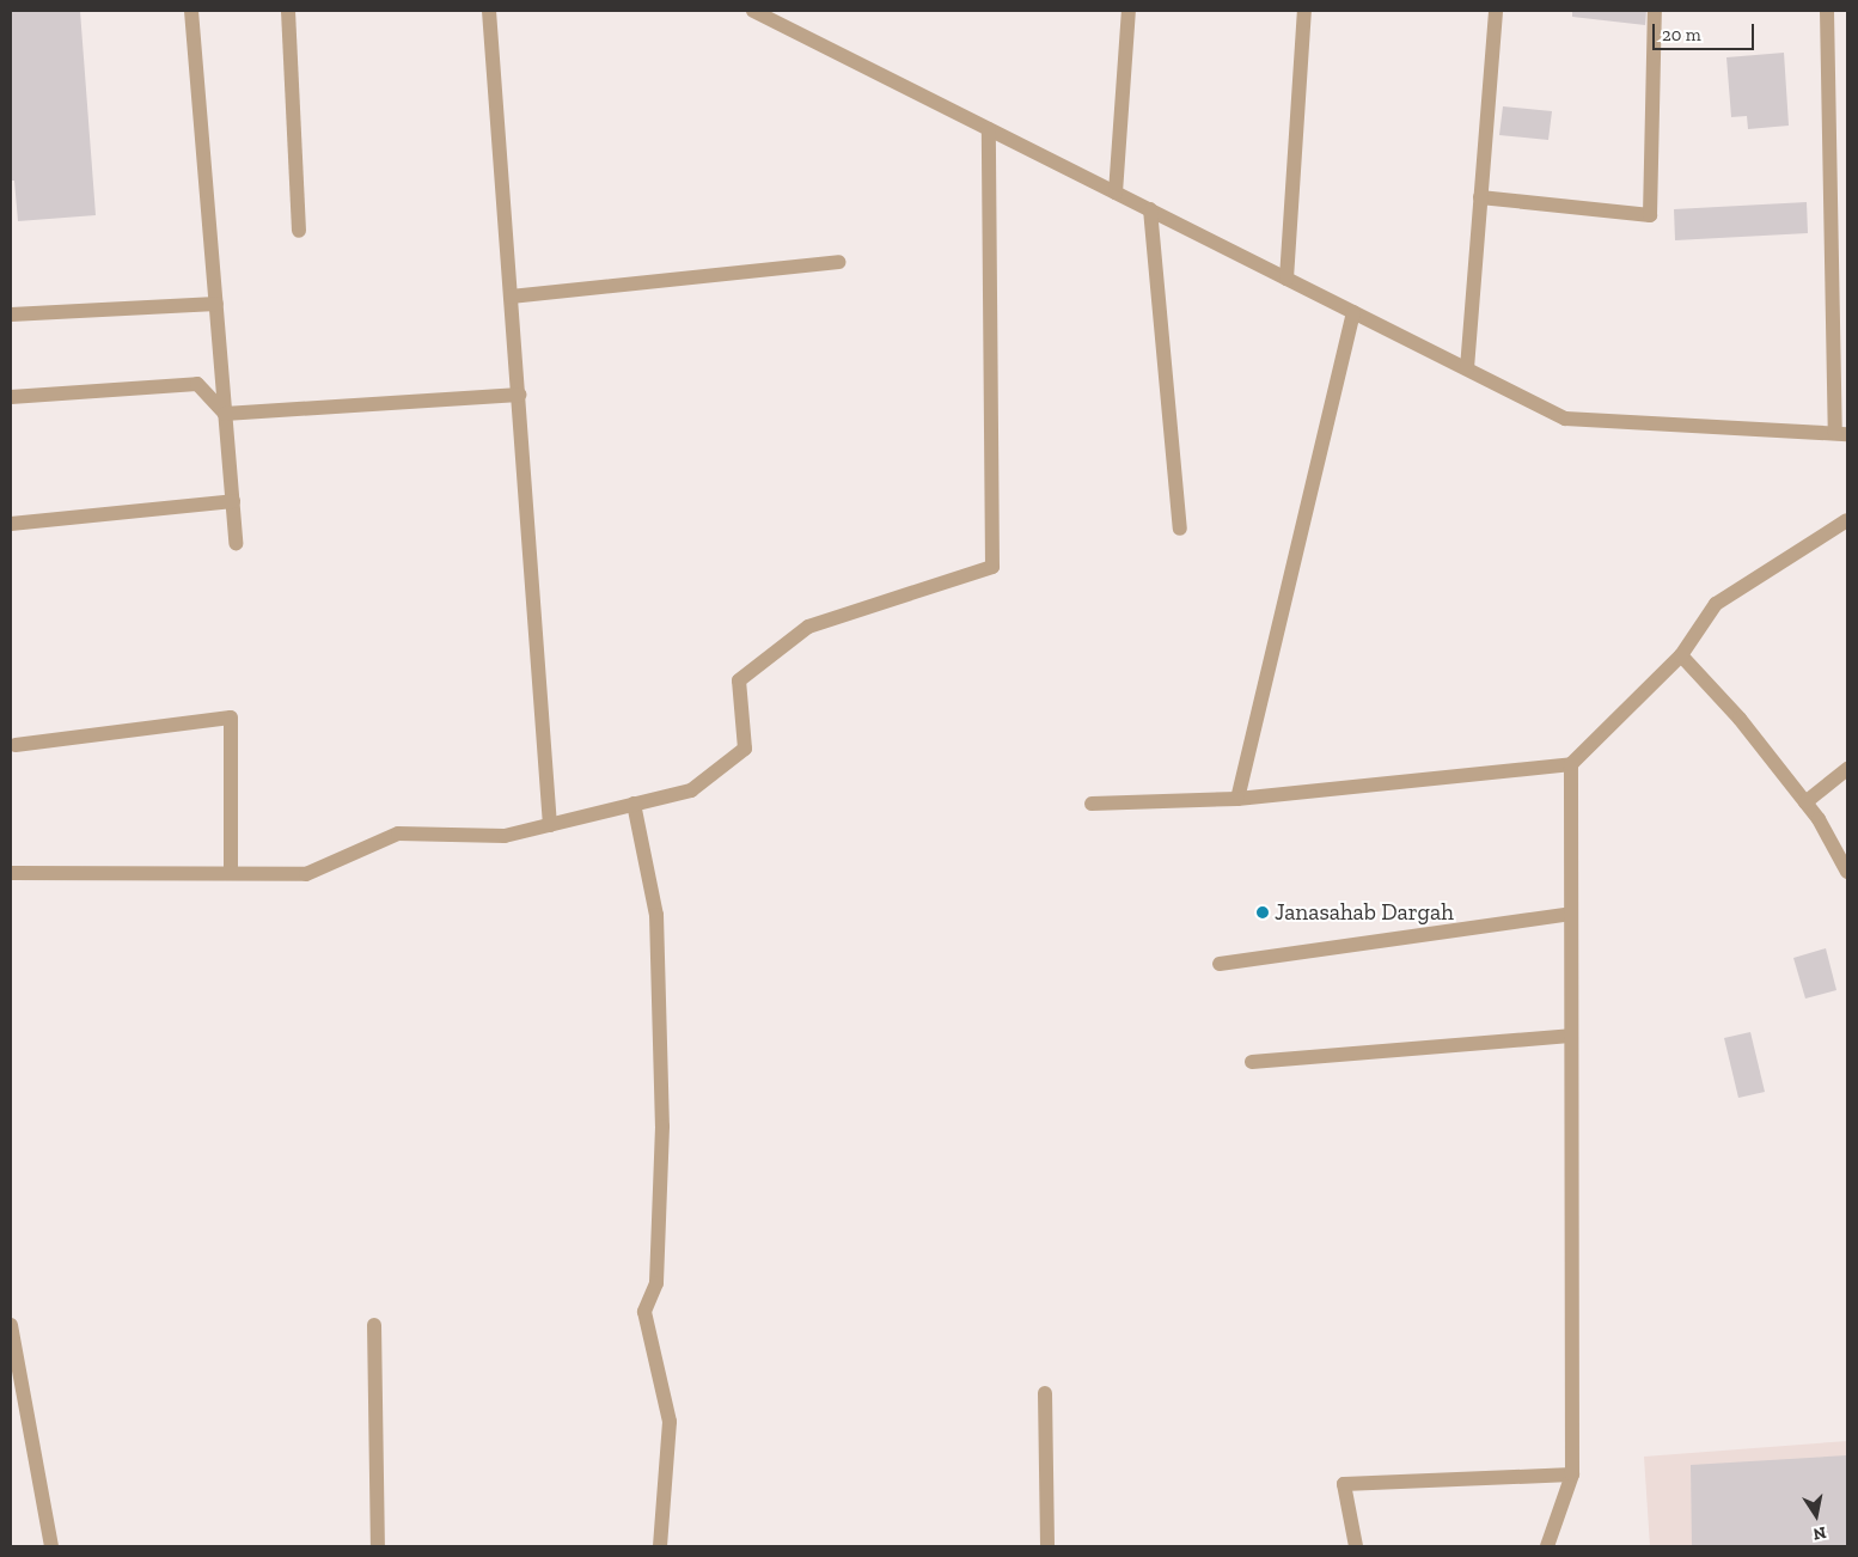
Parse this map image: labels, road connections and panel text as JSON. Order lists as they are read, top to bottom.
{
  "places": ["Janasahab Dargah"],
  "scale_bar": "20 m",
  "north": "bottom"
}
